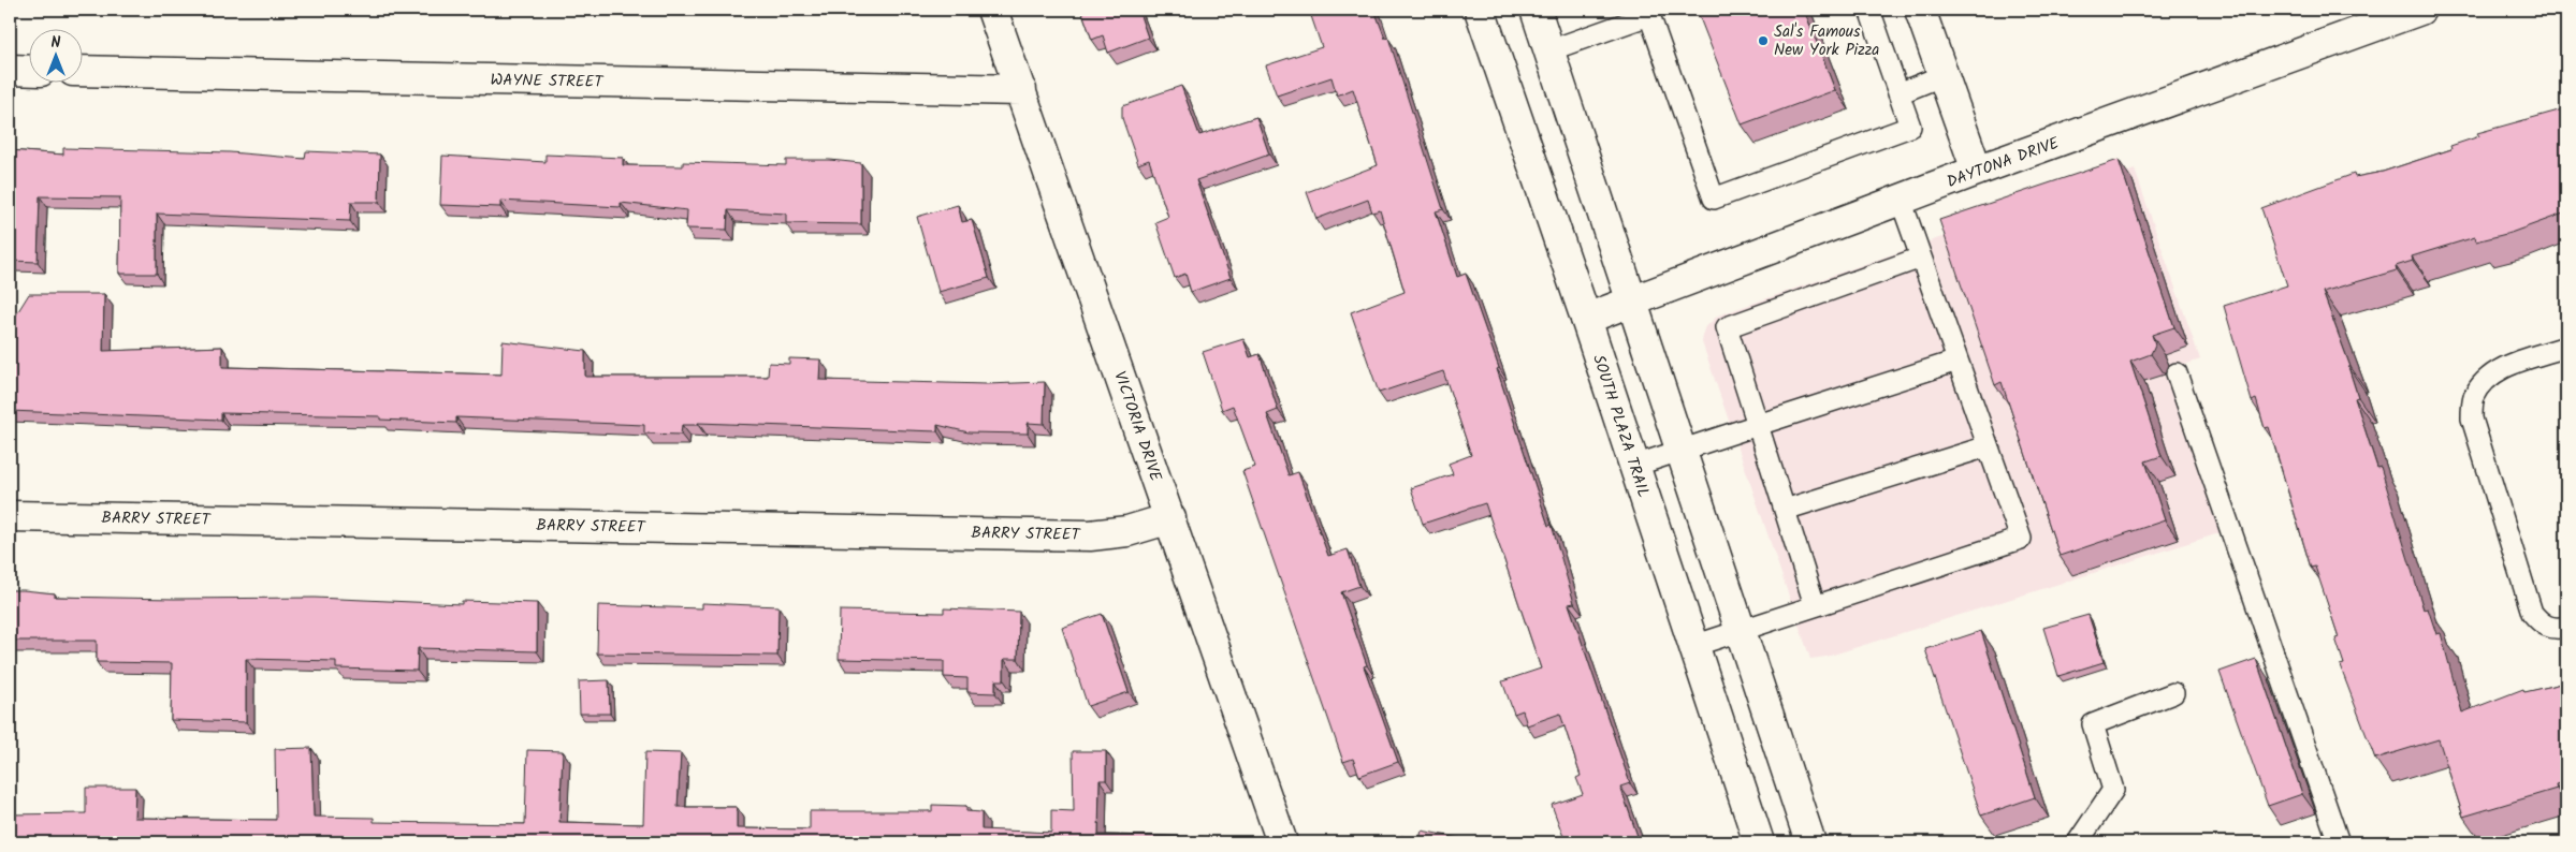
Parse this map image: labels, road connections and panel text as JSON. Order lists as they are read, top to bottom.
{
  "streets": {
    "street": [
      "WAYNE STREET",
      "DAYTONA DRIVE",
      "VICTORIA DRIVE",
      "SOUTH PLAZA TRAIL",
      "BARRY STREET"
    ]
  },
  "crossings": [
    ["WAYNE STREET", "VICTORIA DRIVE"],
    ["DAYTONA DRIVE", "SOUTH PLAZA TRAIL"],
    ["VICTORIA DRIVE", "BARRY STREET"]
  ],
  "places": ["Sal's Famous New York Pizza"],
  "north": "top"
}
